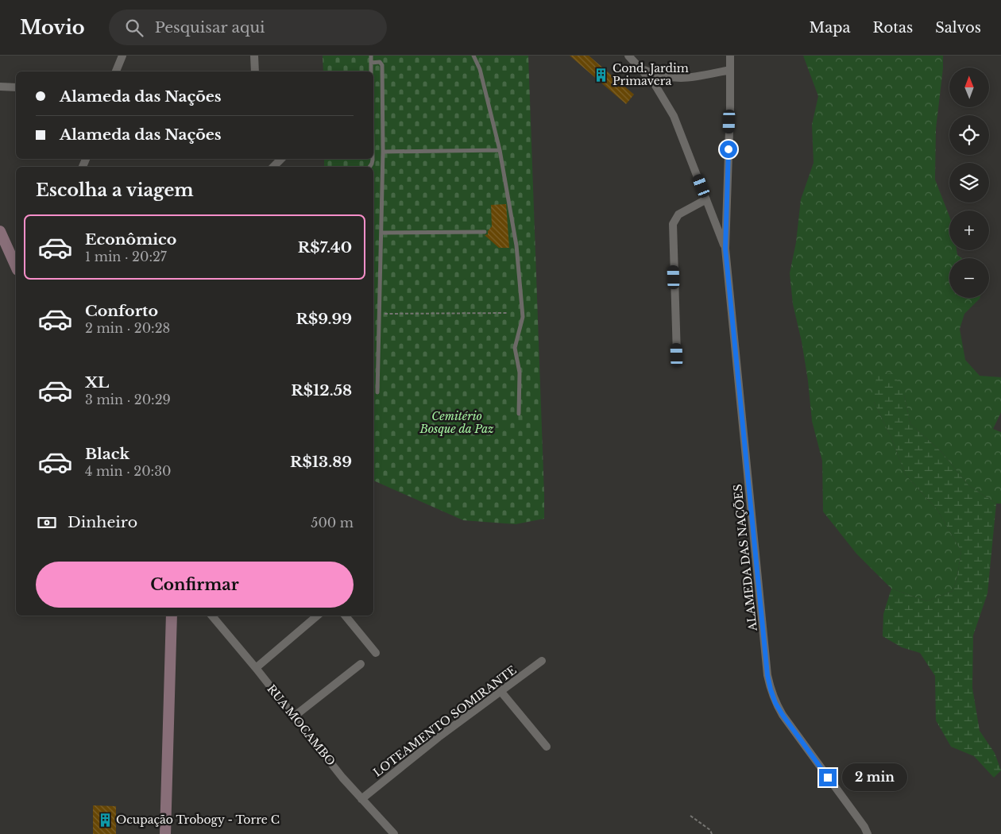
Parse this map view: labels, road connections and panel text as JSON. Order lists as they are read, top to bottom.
{
  "streets": {
    "street": ["ALAMEDA DAS NAÇÕES", "LOTEAMENTO SOMIRANTE", "RUA MOCAMBO"]
  },
  "crossings": [
    ["LOTEAMENTO SOMIRANTE", "RUA MOCAMBO"]
  ],
  "parks": ["Cemitério Bosque da Paz"],
  "places": {
    "building": ["Cond. Jardim Primavera", "Ocupação Trobogy - Torre C"]
  },
  "north": "top",
  "page": {
    "header": "Movio",
    "search": "Pesquisar aqui",
    "nav": ["Mapa", "Rotas", "Salvos"],
    "map_buttons": ["+", "−"],
    "banner": ["Alameda das Nações", "Alameda das Nações"],
    "heading": "Escolha a viagem",
    "list": [
      {
        "name": "Econômico",
        "note": "1 min · 20:27",
        "value": "R$7.40"
      },
      {
        "name": "Conforto",
        "note": "2 min · 20:28",
        "value": "R$9.99"
      },
      {
        "name": "XL",
        "note": "3 min · 20:29",
        "value": "R$12.58"
      },
      {
        "name": "Black",
        "note": "4 min · 20:30",
        "value": "R$13.89"
      }
    ],
    "pay": ["Dinheiro", "500 m"],
    "buttons": "Confirmar",
    "bubble": "2 min"
  }
}
